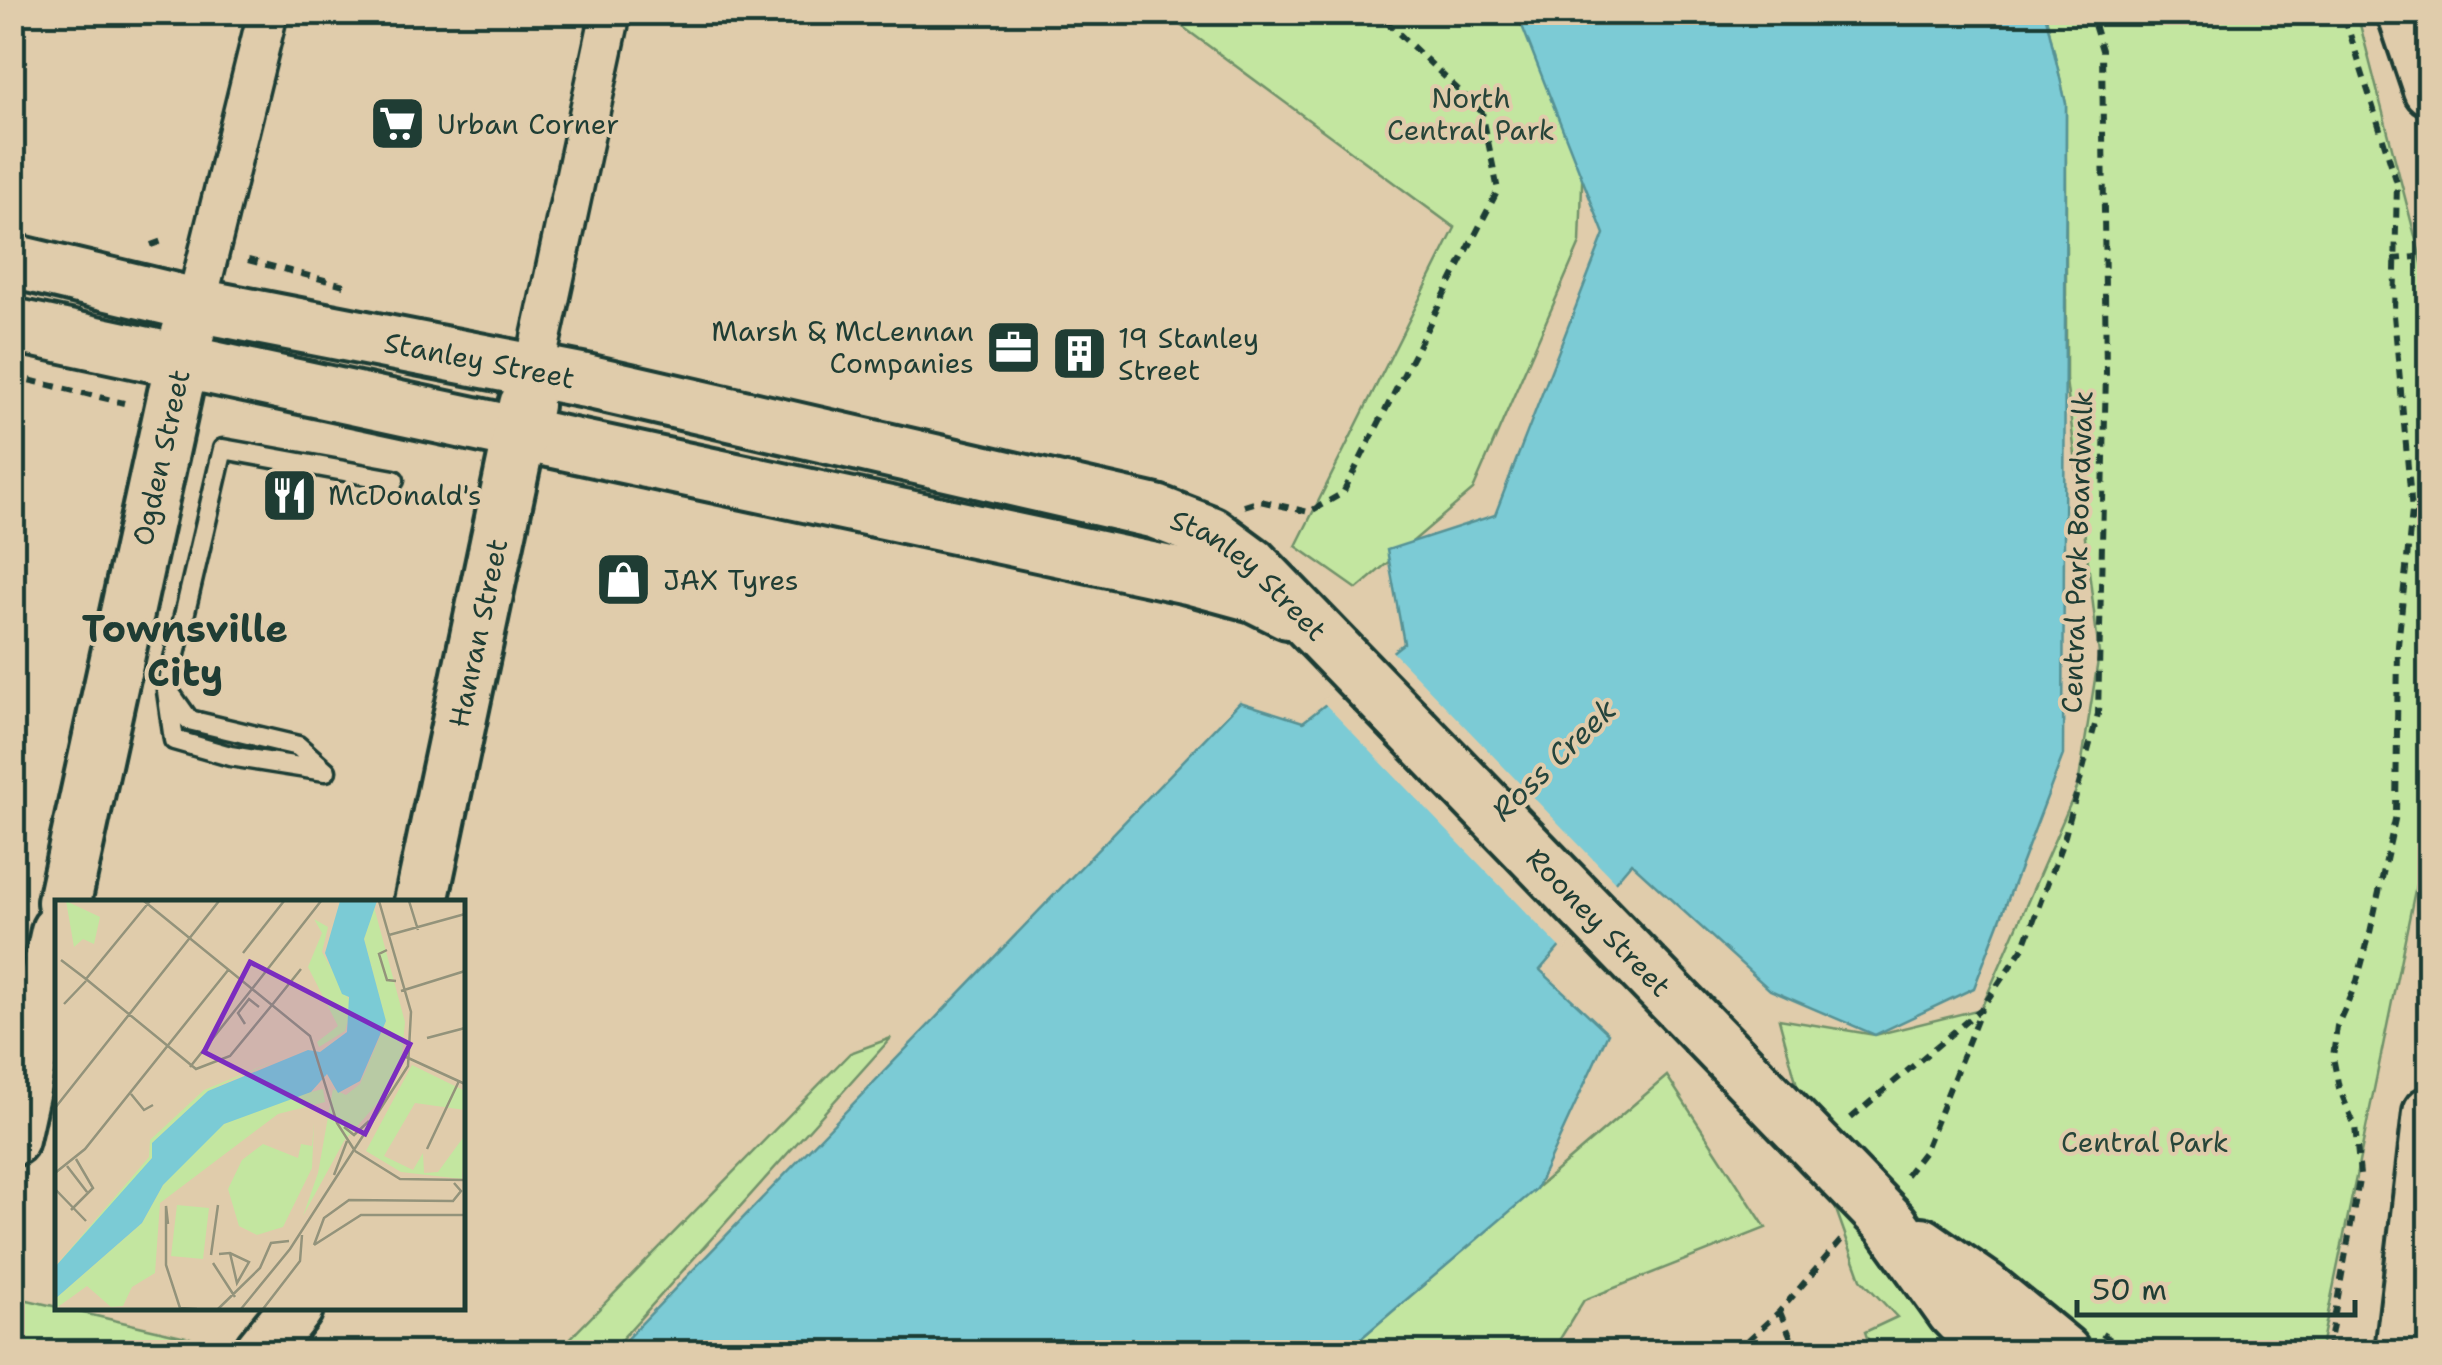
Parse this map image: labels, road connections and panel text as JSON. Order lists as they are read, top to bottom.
{
  "streets": {
    "main road": [
      "Stanley Street",
      "Ogden Street",
      "Hanran Street",
      "Rooney Street"
    ],
    "path": ["Central Park Boardwalk"]
  },
  "crossings": [
    ["Stanley Street", "Ogden Street"],
    ["Stanley Street", "Hanran Street"],
    ["Stanley Street", "Rooney Street"]
  ],
  "districts": ["Townsville City"],
  "water": ["Ross Creek"],
  "parks": ["North Central Park", "Central Park"],
  "places": {
    "supermarket": ["Urban Corner"],
    "office": ["Marsh & McLennan Companies"],
    "building": ["19 Stanley Street"],
    "restaurant": ["McDonald's"],
    "shop": ["JAX Tyres"]
  },
  "scale_bar": "50 m"
}
